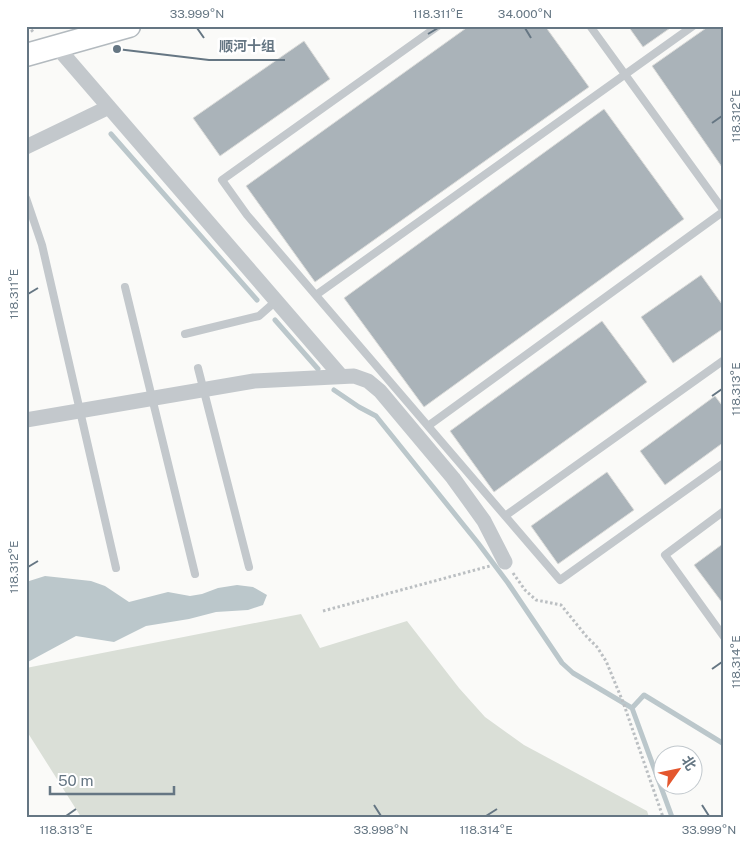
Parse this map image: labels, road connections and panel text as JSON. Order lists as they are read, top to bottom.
{
  "places": ["顺河十组"],
  "scale_bar": "50 m",
  "north": "top right",
  "coordinates": [
    "33.999°N",
    "118.311°E",
    "34.000°N",
    "118.312°E",
    "118.313°E",
    "118.314°E",
    "33.998°N"
  ]
}
